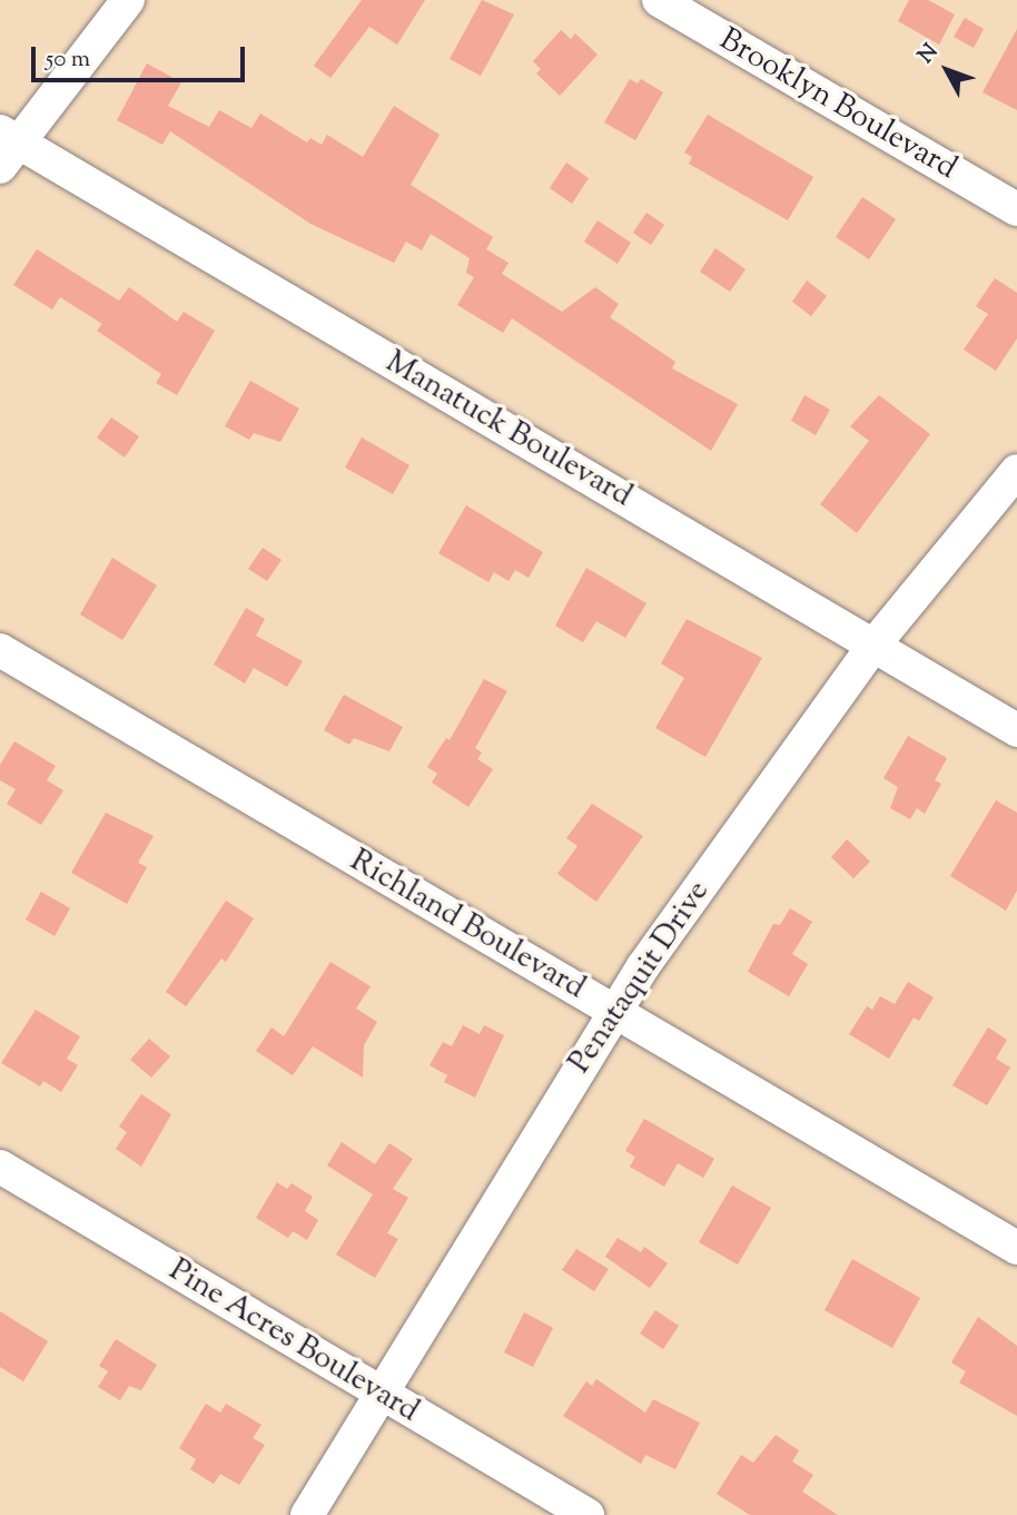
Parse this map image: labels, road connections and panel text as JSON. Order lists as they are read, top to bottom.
{
  "streets": {
    "street": [
      "Brooklyn Boulevard",
      "Manatuck Boulevard",
      "Richland Boulevard",
      "Penataquit Drive",
      "Pine Acres Boulevard"
    ]
  },
  "crossings": [
    ["Manatuck Boulevard", "Penataquit Drive"],
    ["Richland Boulevard", "Penataquit Drive"],
    ["Penataquit Drive", "Pine Acres Boulevard"]
  ],
  "scale_bar": "50 m",
  "north": "top left"
}
